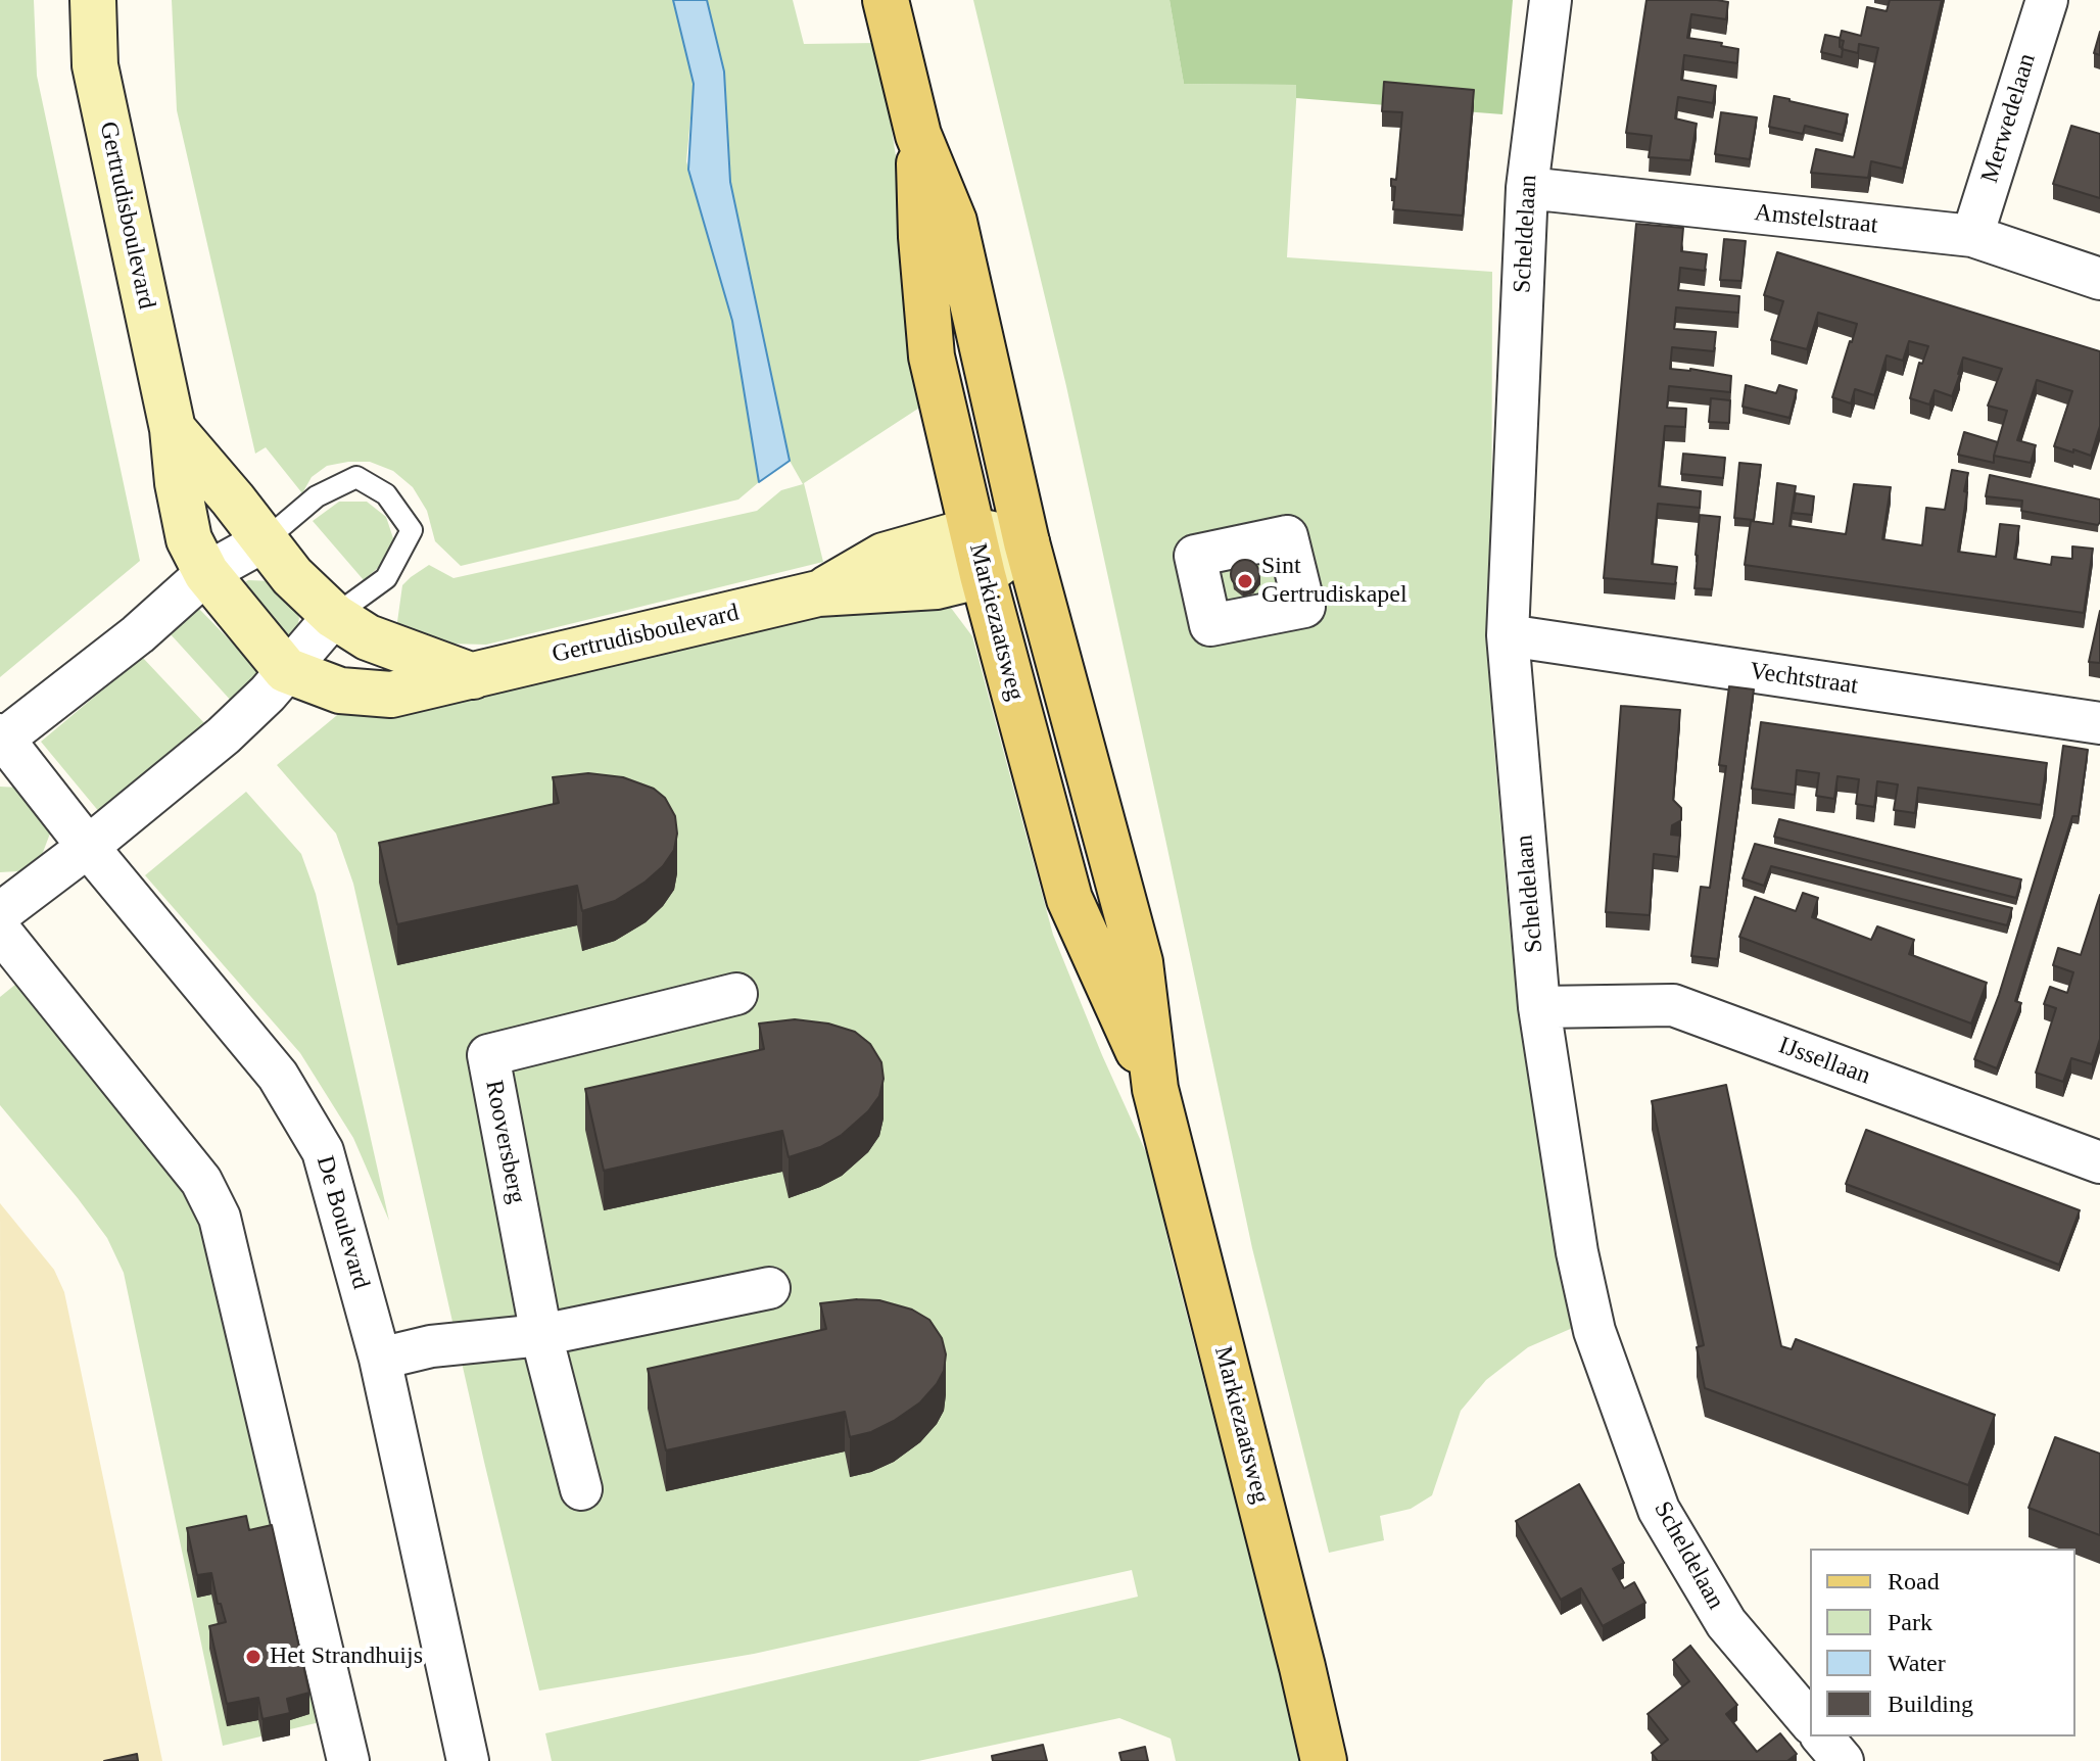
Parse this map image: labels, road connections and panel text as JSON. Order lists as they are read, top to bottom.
{
  "streets": {
    "main road": ["Markiezaatsweg"],
    "street": [
      "Merwedelaan",
      "Gertrudisboulevard",
      "Amstelstraat",
      "Scheldelaan",
      "Vechtstraat",
      "IJssellaan",
      "Rooversberg",
      "De Boulevard"
    ]
  },
  "crossings": [
    ["Merwedelaan", "Amstelstraat"],
    ["Gertrudisboulevard", "Markiezaatsweg"],
    ["Amstelstraat", "Scheldelaan"],
    ["Scheldelaan", "Vechtstraat"],
    ["Scheldelaan", "IJssellaan"]
  ],
  "places": ["Sint Gertrudiskapel", "Het Strandhuijs"],
  "legend": [
    "Road",
    "Park",
    "Water",
    "Building"
  ]
}
